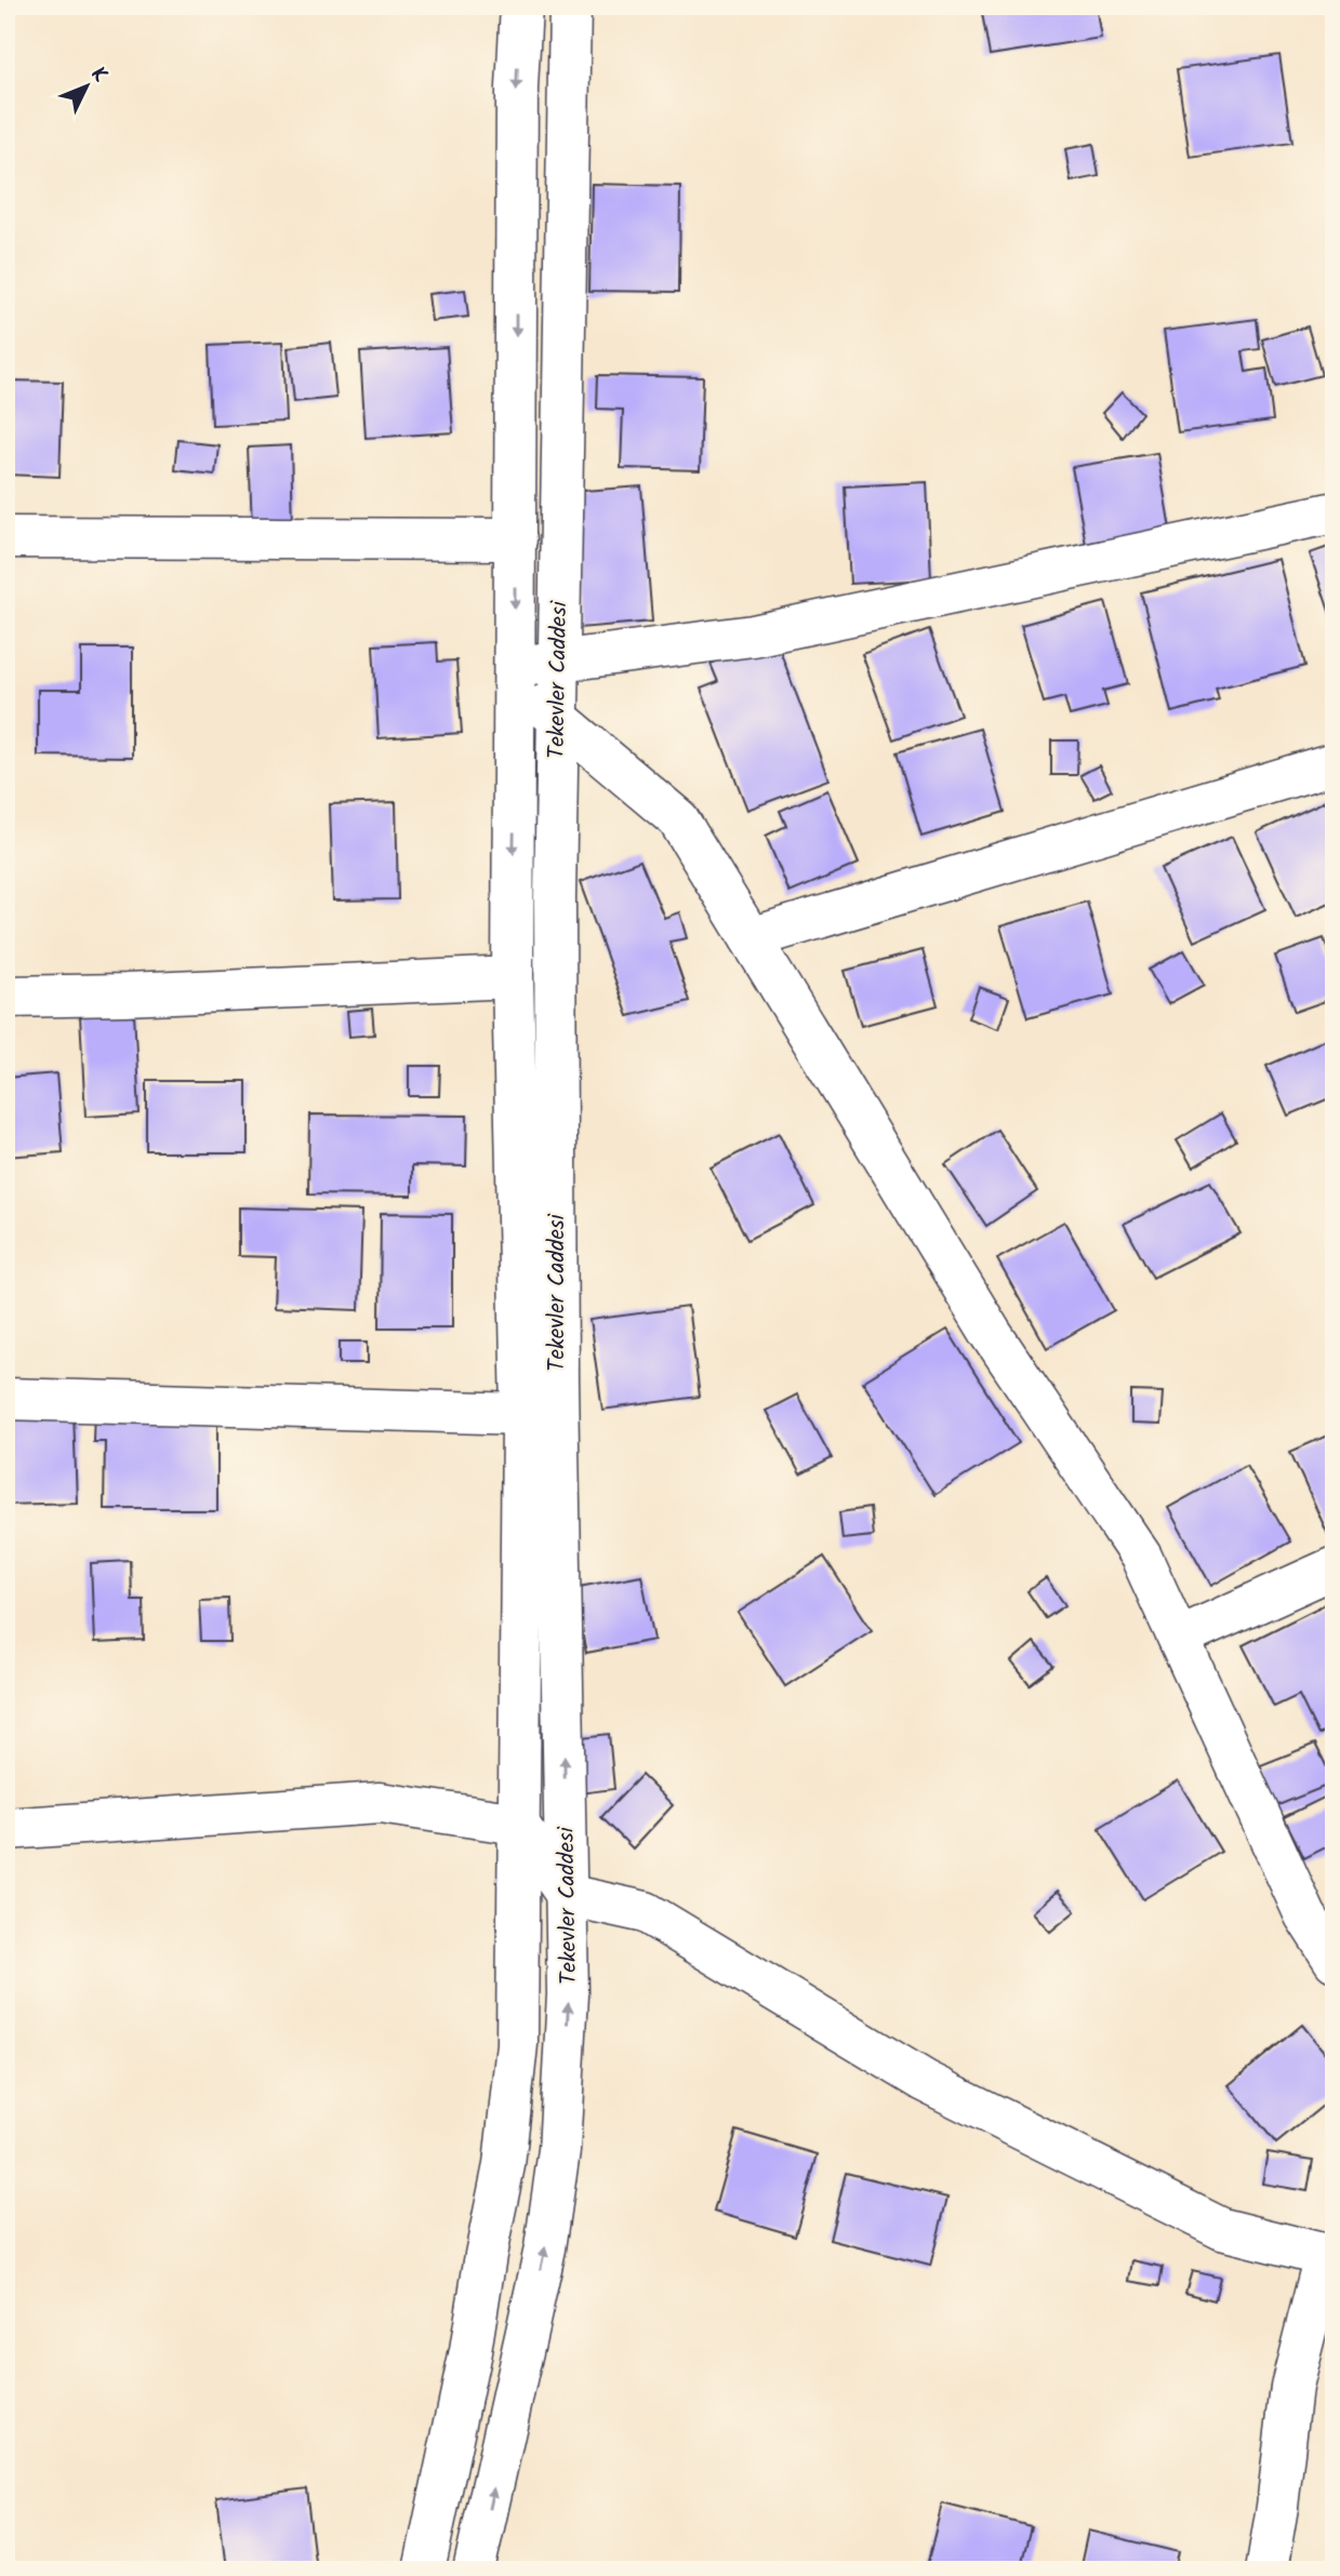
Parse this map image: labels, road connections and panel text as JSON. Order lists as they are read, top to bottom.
{
  "streets": {
    "street": ["Tekevler Caddesi"]
  },
  "north": "top right"
}
